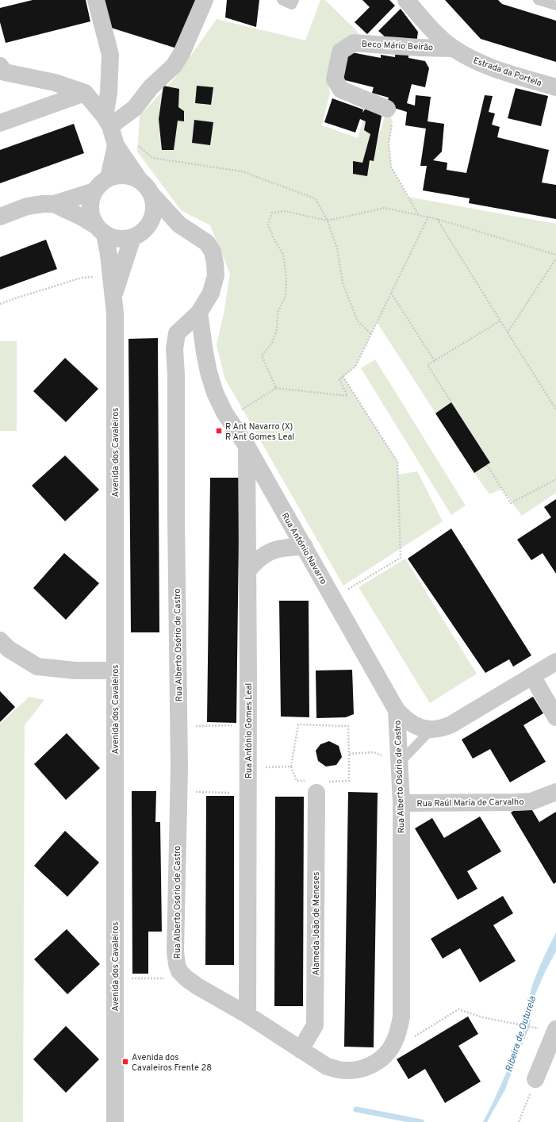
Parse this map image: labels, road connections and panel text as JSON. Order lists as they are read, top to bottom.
{
  "streets": {
    "street": [
      "Beco Mário Beirão",
      "Estrada da Portela",
      "Avenida dos Cavaleiros",
      "Rua António Navarro",
      "Rua Alberto Osório de Castro",
      "Rua António Gomes Leal",
      "Rua Raúl Maria de Carvalho",
      "Alameda João de Meneses"
    ]
  },
  "crossings": [
    ["Beco Mário Beirão", "Estrada da Portela"],
    ["Rua António Navarro", "Rua Alberto Osório de Castro"],
    ["Rua António Navarro", "Rua António Gomes Leal"],
    ["Rua Alberto Osório de Castro", "Rua António Gomes Leal"],
    ["Rua Alberto Osório de Castro", "Rua Raúl Maria de Carvalho"],
    ["Rua Alberto Osório de Castro", "Alameda João de Meneses"]
  ],
  "water": ["Ribeira de Outurela"],
  "places": {
    "transit": ["R Ant Navarro (X) R Ant Gomes Leal", "Avenida dos Cavaleiros Frente 28"]
  }
}
